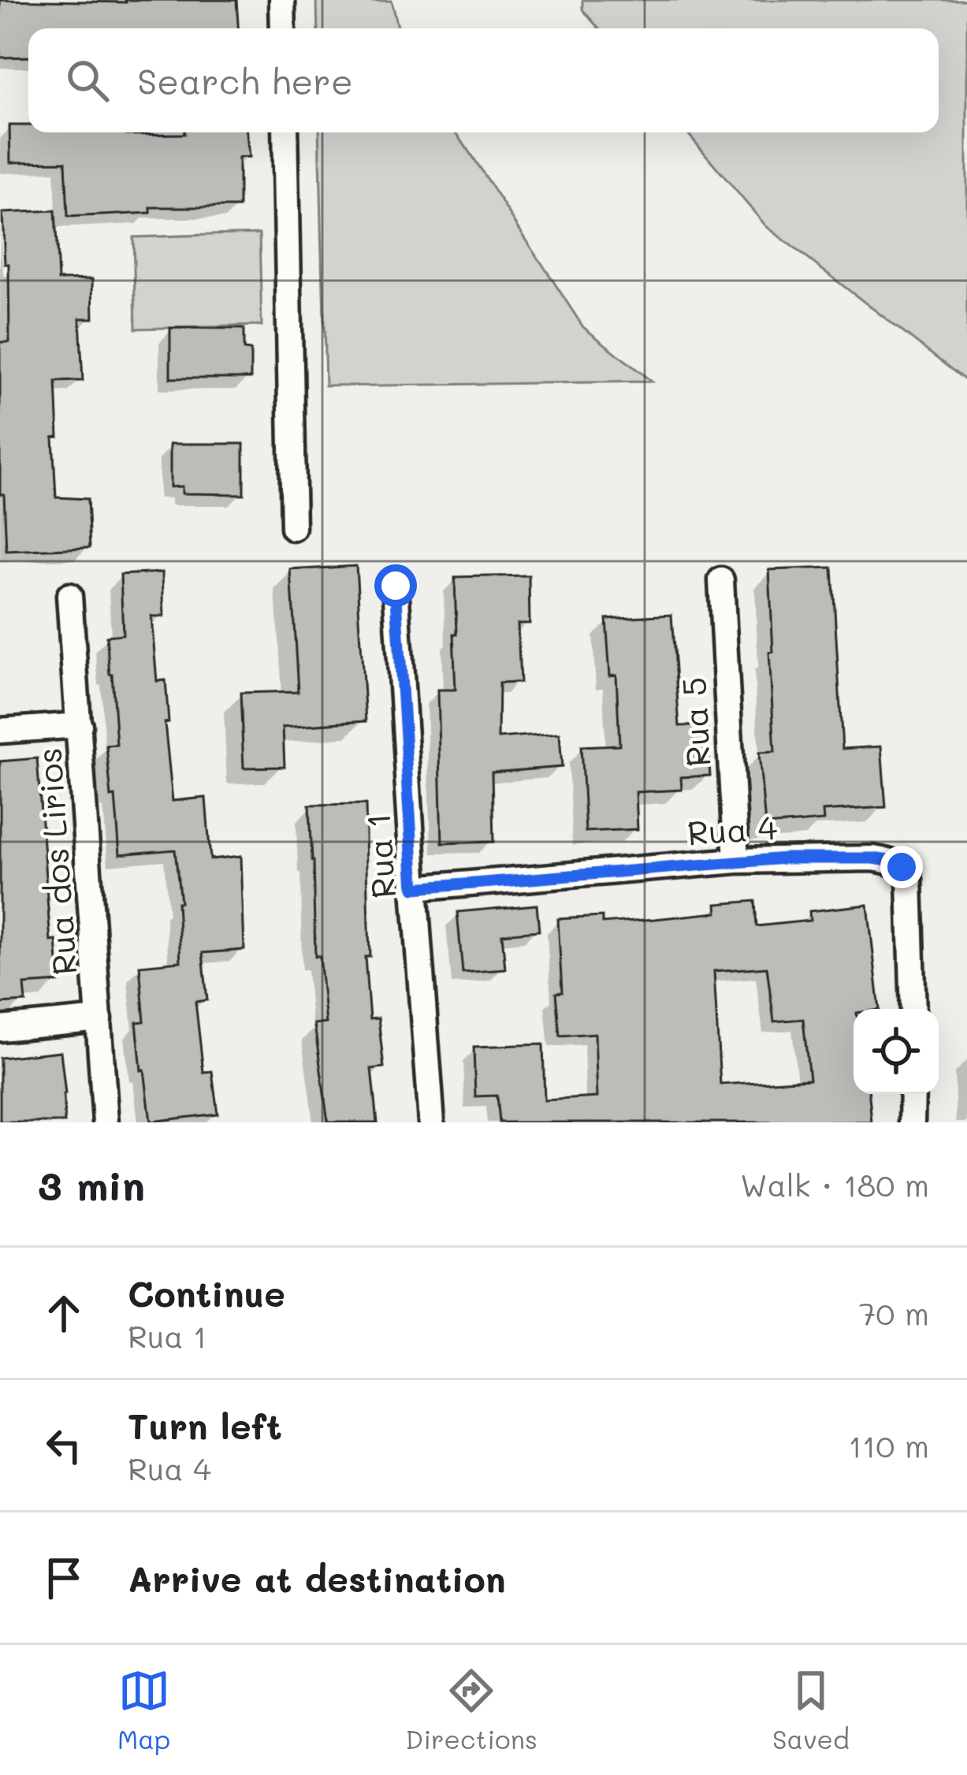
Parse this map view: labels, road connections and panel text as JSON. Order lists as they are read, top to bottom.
{
  "streets": {
    "street": [
      "Rua 5",
      "Rua 4",
      "Rua 1",
      "Rua dos Lirios"
    ]
  },
  "crossings": [
    ["Rua 5", "Rua 4"],
    ["Rua 4", "Rua 1"]
  ],
  "page": {
    "search": "Search here",
    "heading": ["3 min", "Walk · 180 m"],
    "list": [
      ["Continue", "Rua 1", "70 m"],
      ["Turn left", "Rua 4", "110 m"],
      "Arrive at destination"
    ],
    "nav": ["Map", "Directions", "Saved"]
  }
}
